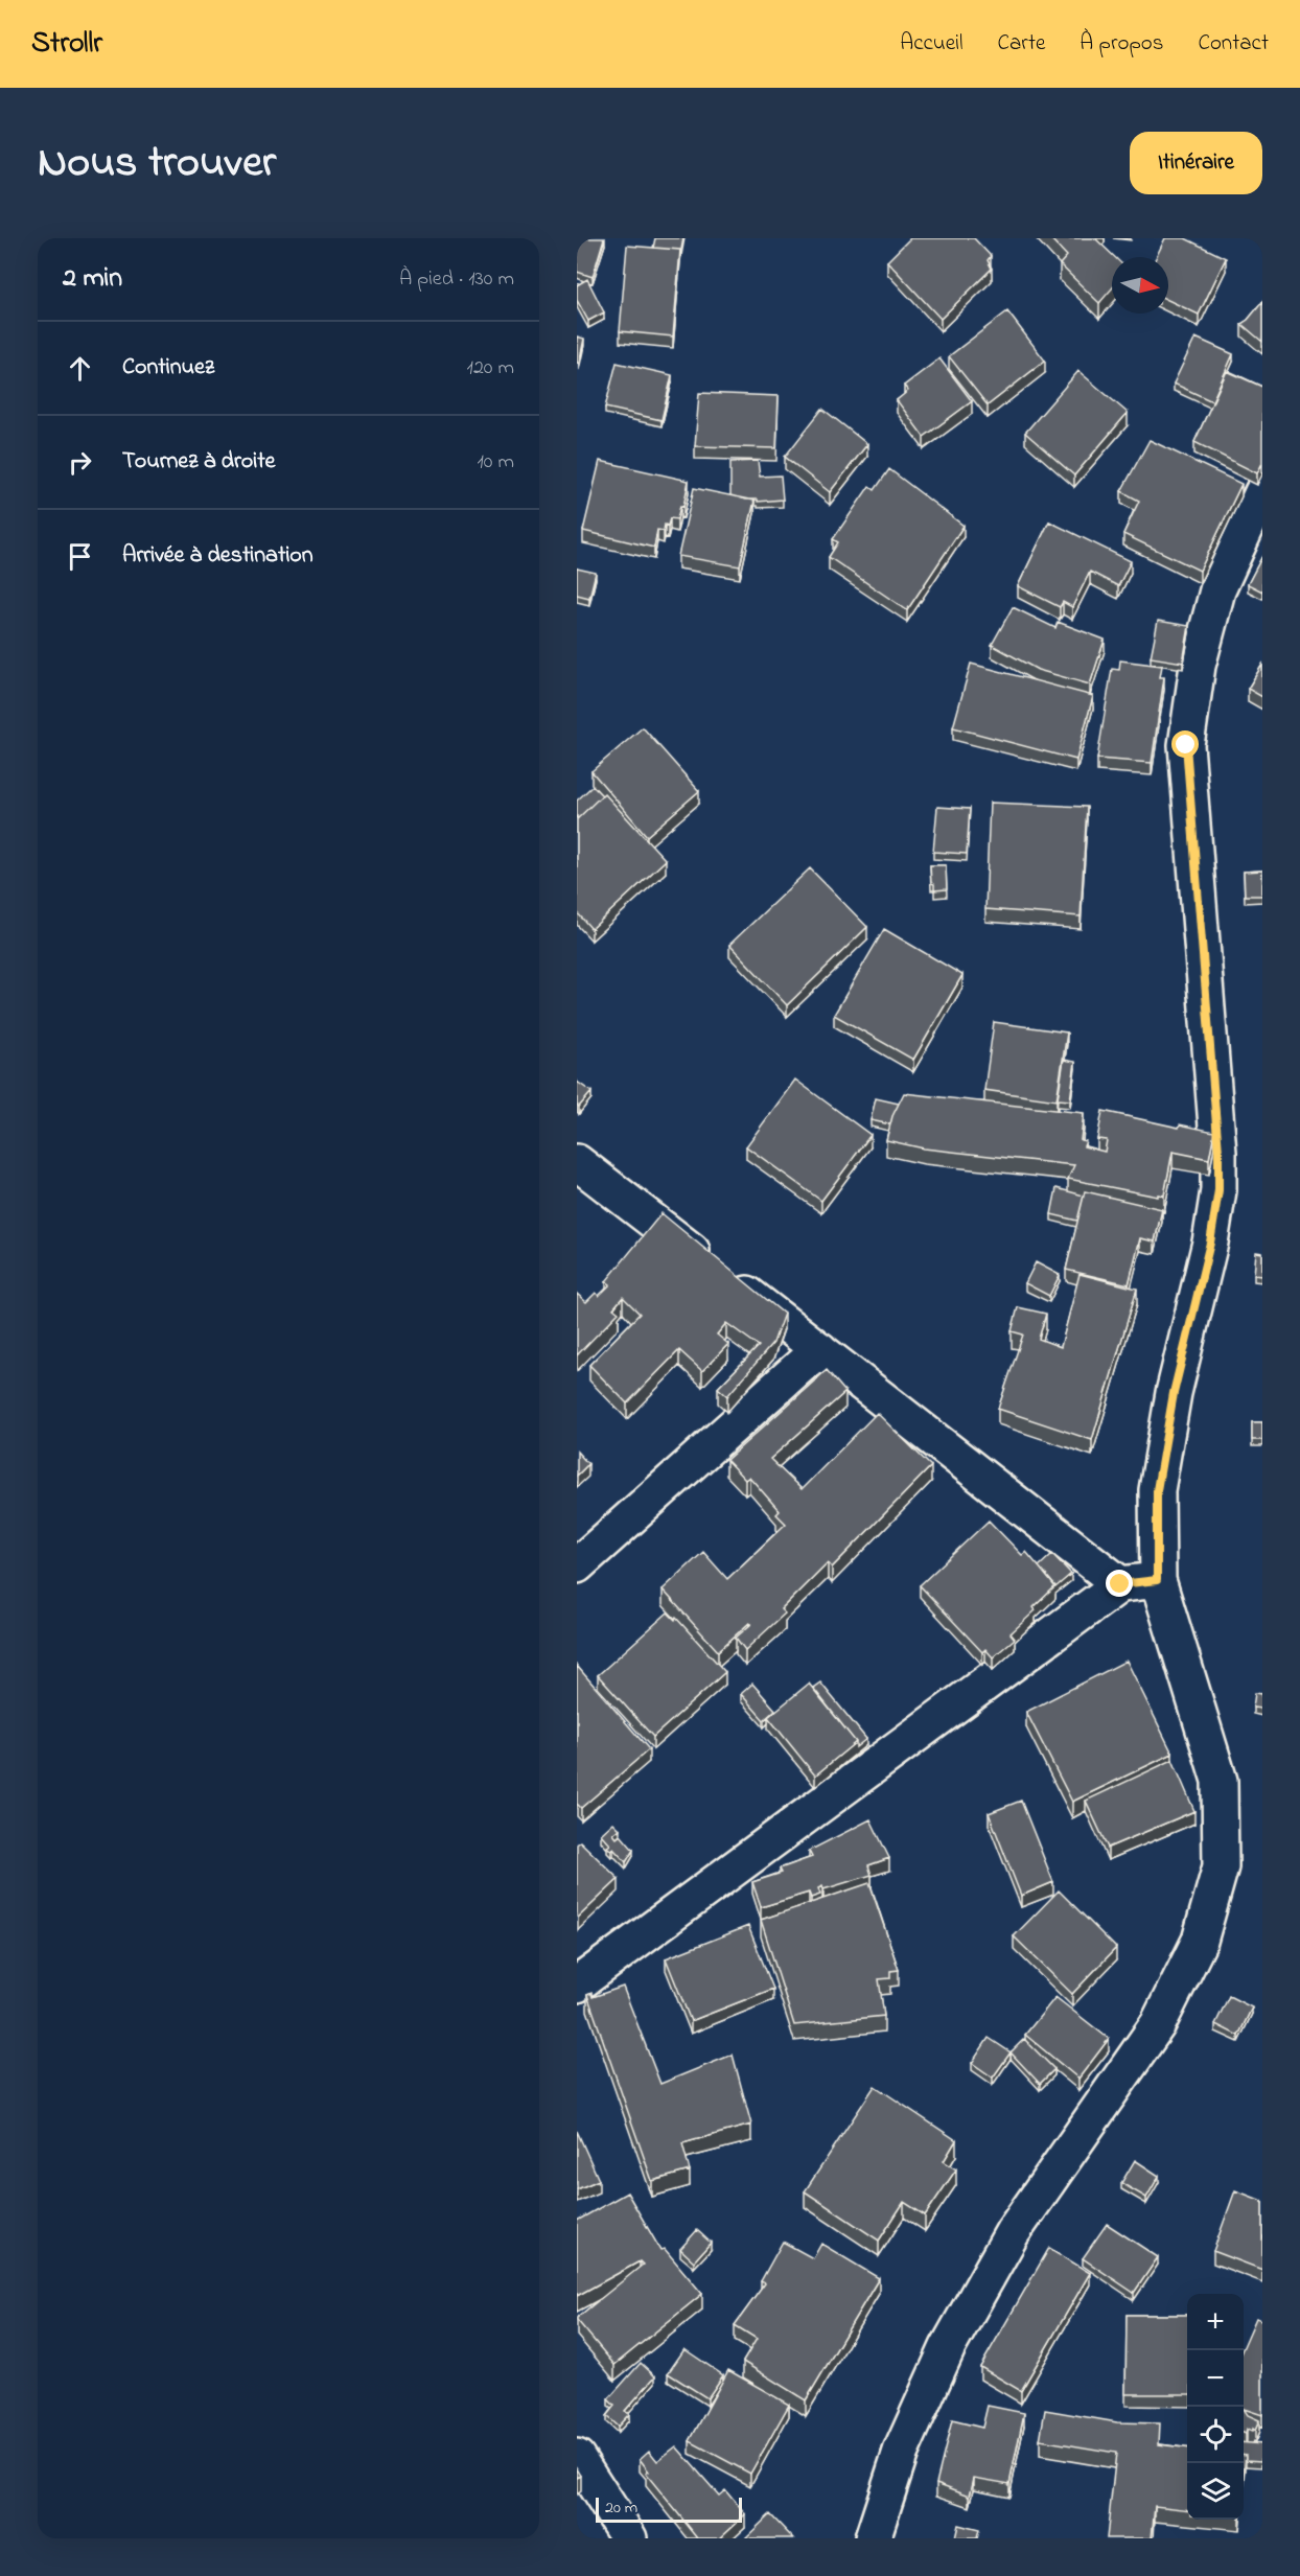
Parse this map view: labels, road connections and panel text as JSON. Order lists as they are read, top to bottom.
{
  "scale_bar": "20 m",
  "north": "right",
  "page": {
    "header": "Strollr",
    "nav": [
      "Accueil",
      "Carte",
      "À propos",
      "Contact"
    ],
    "title": "Nous trouver",
    "buttons": "Itinéraire",
    "heading": ["2 min", "À pied · 130 m"],
    "list": [
      ["Continuez", "120 m"],
      ["Tournez à droite", "10 m"],
      "Arrivée à destination"
    ],
    "map_buttons": ["+", "−"],
    "scale": "20 m"
  }
}
